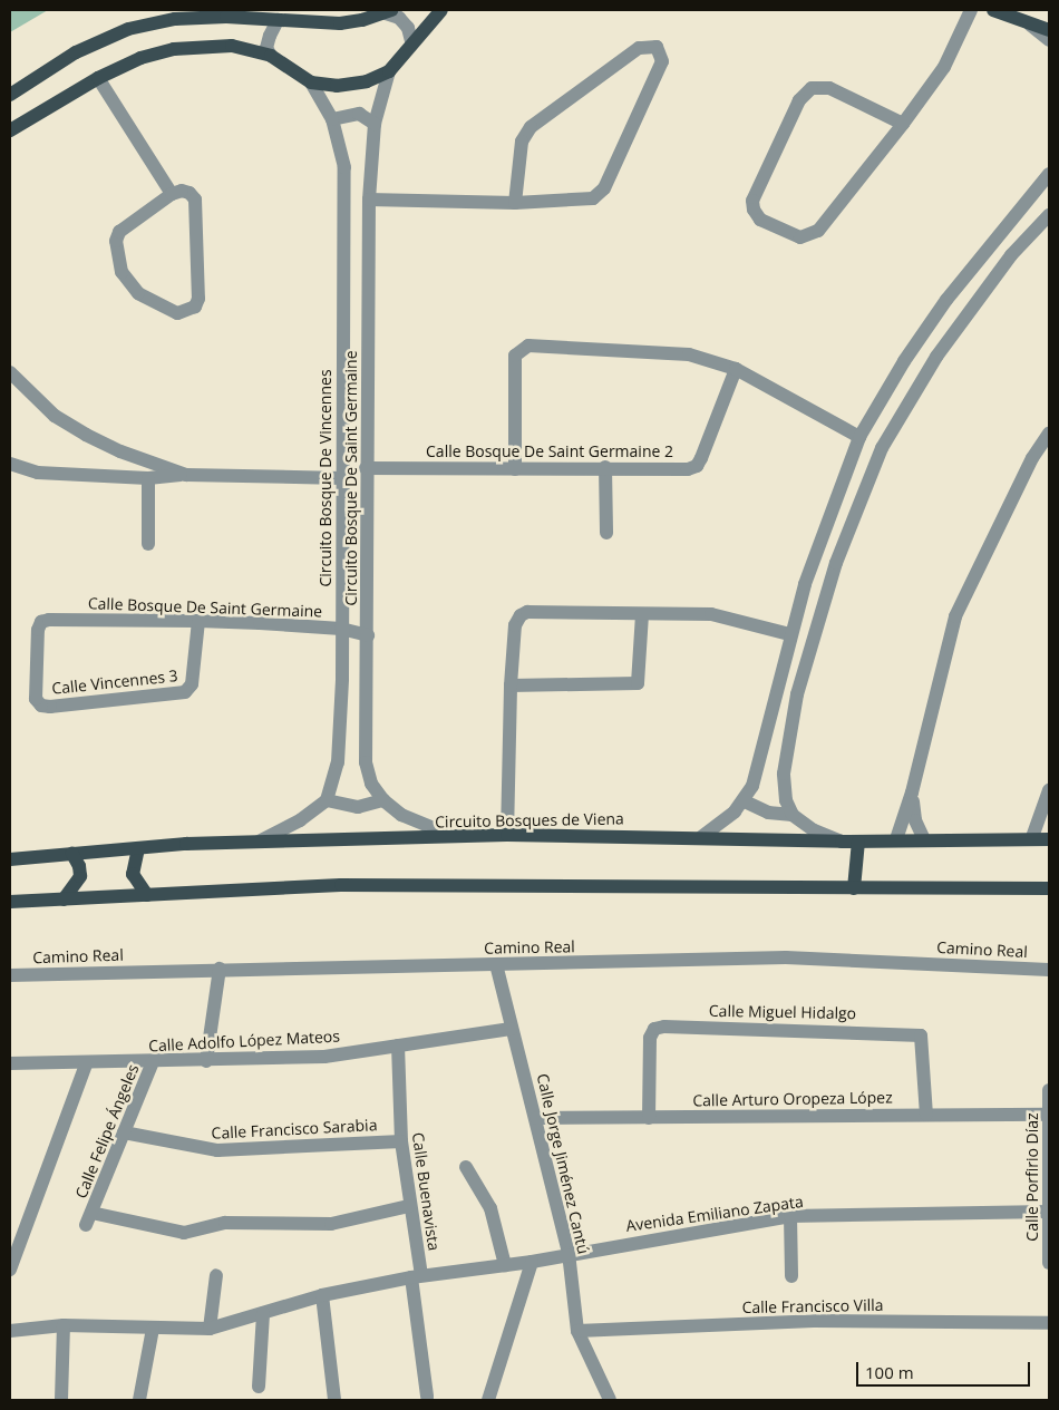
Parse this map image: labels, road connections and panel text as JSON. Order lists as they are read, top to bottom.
{
  "streets": {
    "main road": ["Circuito Bosques de Viena"],
    "street": [
      "Calle Bosque De Saint Germaine 2",
      "Circuito Bosque De Vincennes",
      "Circuito Bosque De Saint Germaine",
      "Calle Bosque De Saint Germaine",
      "Calle Vincennes 3",
      "Camino Real",
      "Calle Miguel Hidalgo",
      "Calle Adolfo López Mateos",
      "Calle Arturo Oropeza López",
      "Calle Francisco Sarabia",
      "Calle Felipe Ángeles",
      "Calle Jorge Jiménez Cantú",
      "Calle Porfirio Díaz",
      "Calle Buenavista",
      "Avenida Emiliano Zapata",
      "Calle Francisco Villa"
    ]
  },
  "crossings": [
    ["Calle Bosque De Saint Germaine 2", "Circuito Bosque De Saint Germaine"],
    ["Circuito Bosque De Vincennes", "Calle Bosque De Saint Germaine"],
    ["Circuito Bosque De Saint Germaine", "Calle Bosque De Saint Germaine"],
    ["Circuito Bosque De Saint Germaine", "Circuito Bosques de Viena"],
    ["Calle Bosque De Saint Germaine", "Calle Vincennes 3"],
    ["Camino Real", "Calle Jorge Jiménez Cantú"],
    ["Calle Miguel Hidalgo", "Calle Arturo Oropeza López"],
    ["Calle Adolfo López Mateos", "Calle Felipe Ángeles"],
    ["Calle Adolfo López Mateos", "Calle Jorge Jiménez Cantú"],
    ["Calle Adolfo López Mateos", "Calle Buenavista"],
    ["Calle Arturo Oropeza López", "Calle Jorge Jiménez Cantú"],
    ["Calle Arturo Oropeza López", "Calle Porfirio Díaz"],
    ["Calle Francisco Sarabia", "Calle Felipe Ángeles"],
    ["Calle Francisco Sarabia", "Calle Buenavista"],
    ["Calle Felipe Ángeles", "Calle Buenavista"],
    ["Calle Jorge Jiménez Cantú", "Avenida Emiliano Zapata"],
    ["Calle Jorge Jiménez Cantú", "Calle Francisco Villa"],
    ["Calle Porfirio Díaz", "Avenida Emiliano Zapata"],
    ["Calle Buenavista", "Avenida Emiliano Zapata"]
  ],
  "scale_bar": "100 m"
}
